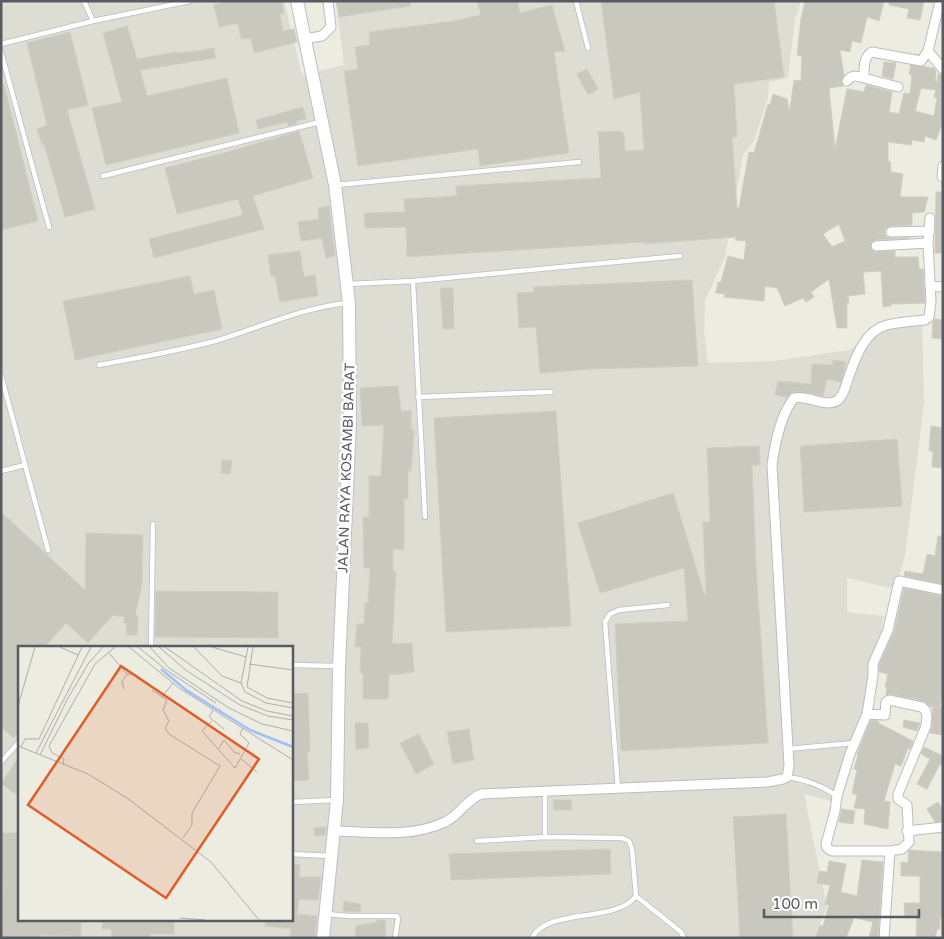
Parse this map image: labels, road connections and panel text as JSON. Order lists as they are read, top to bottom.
{
  "streets": {
    "main road": ["JALAN RAYA KOSAMBI BARAT"]
  },
  "scale_bar": "100 m"
}
